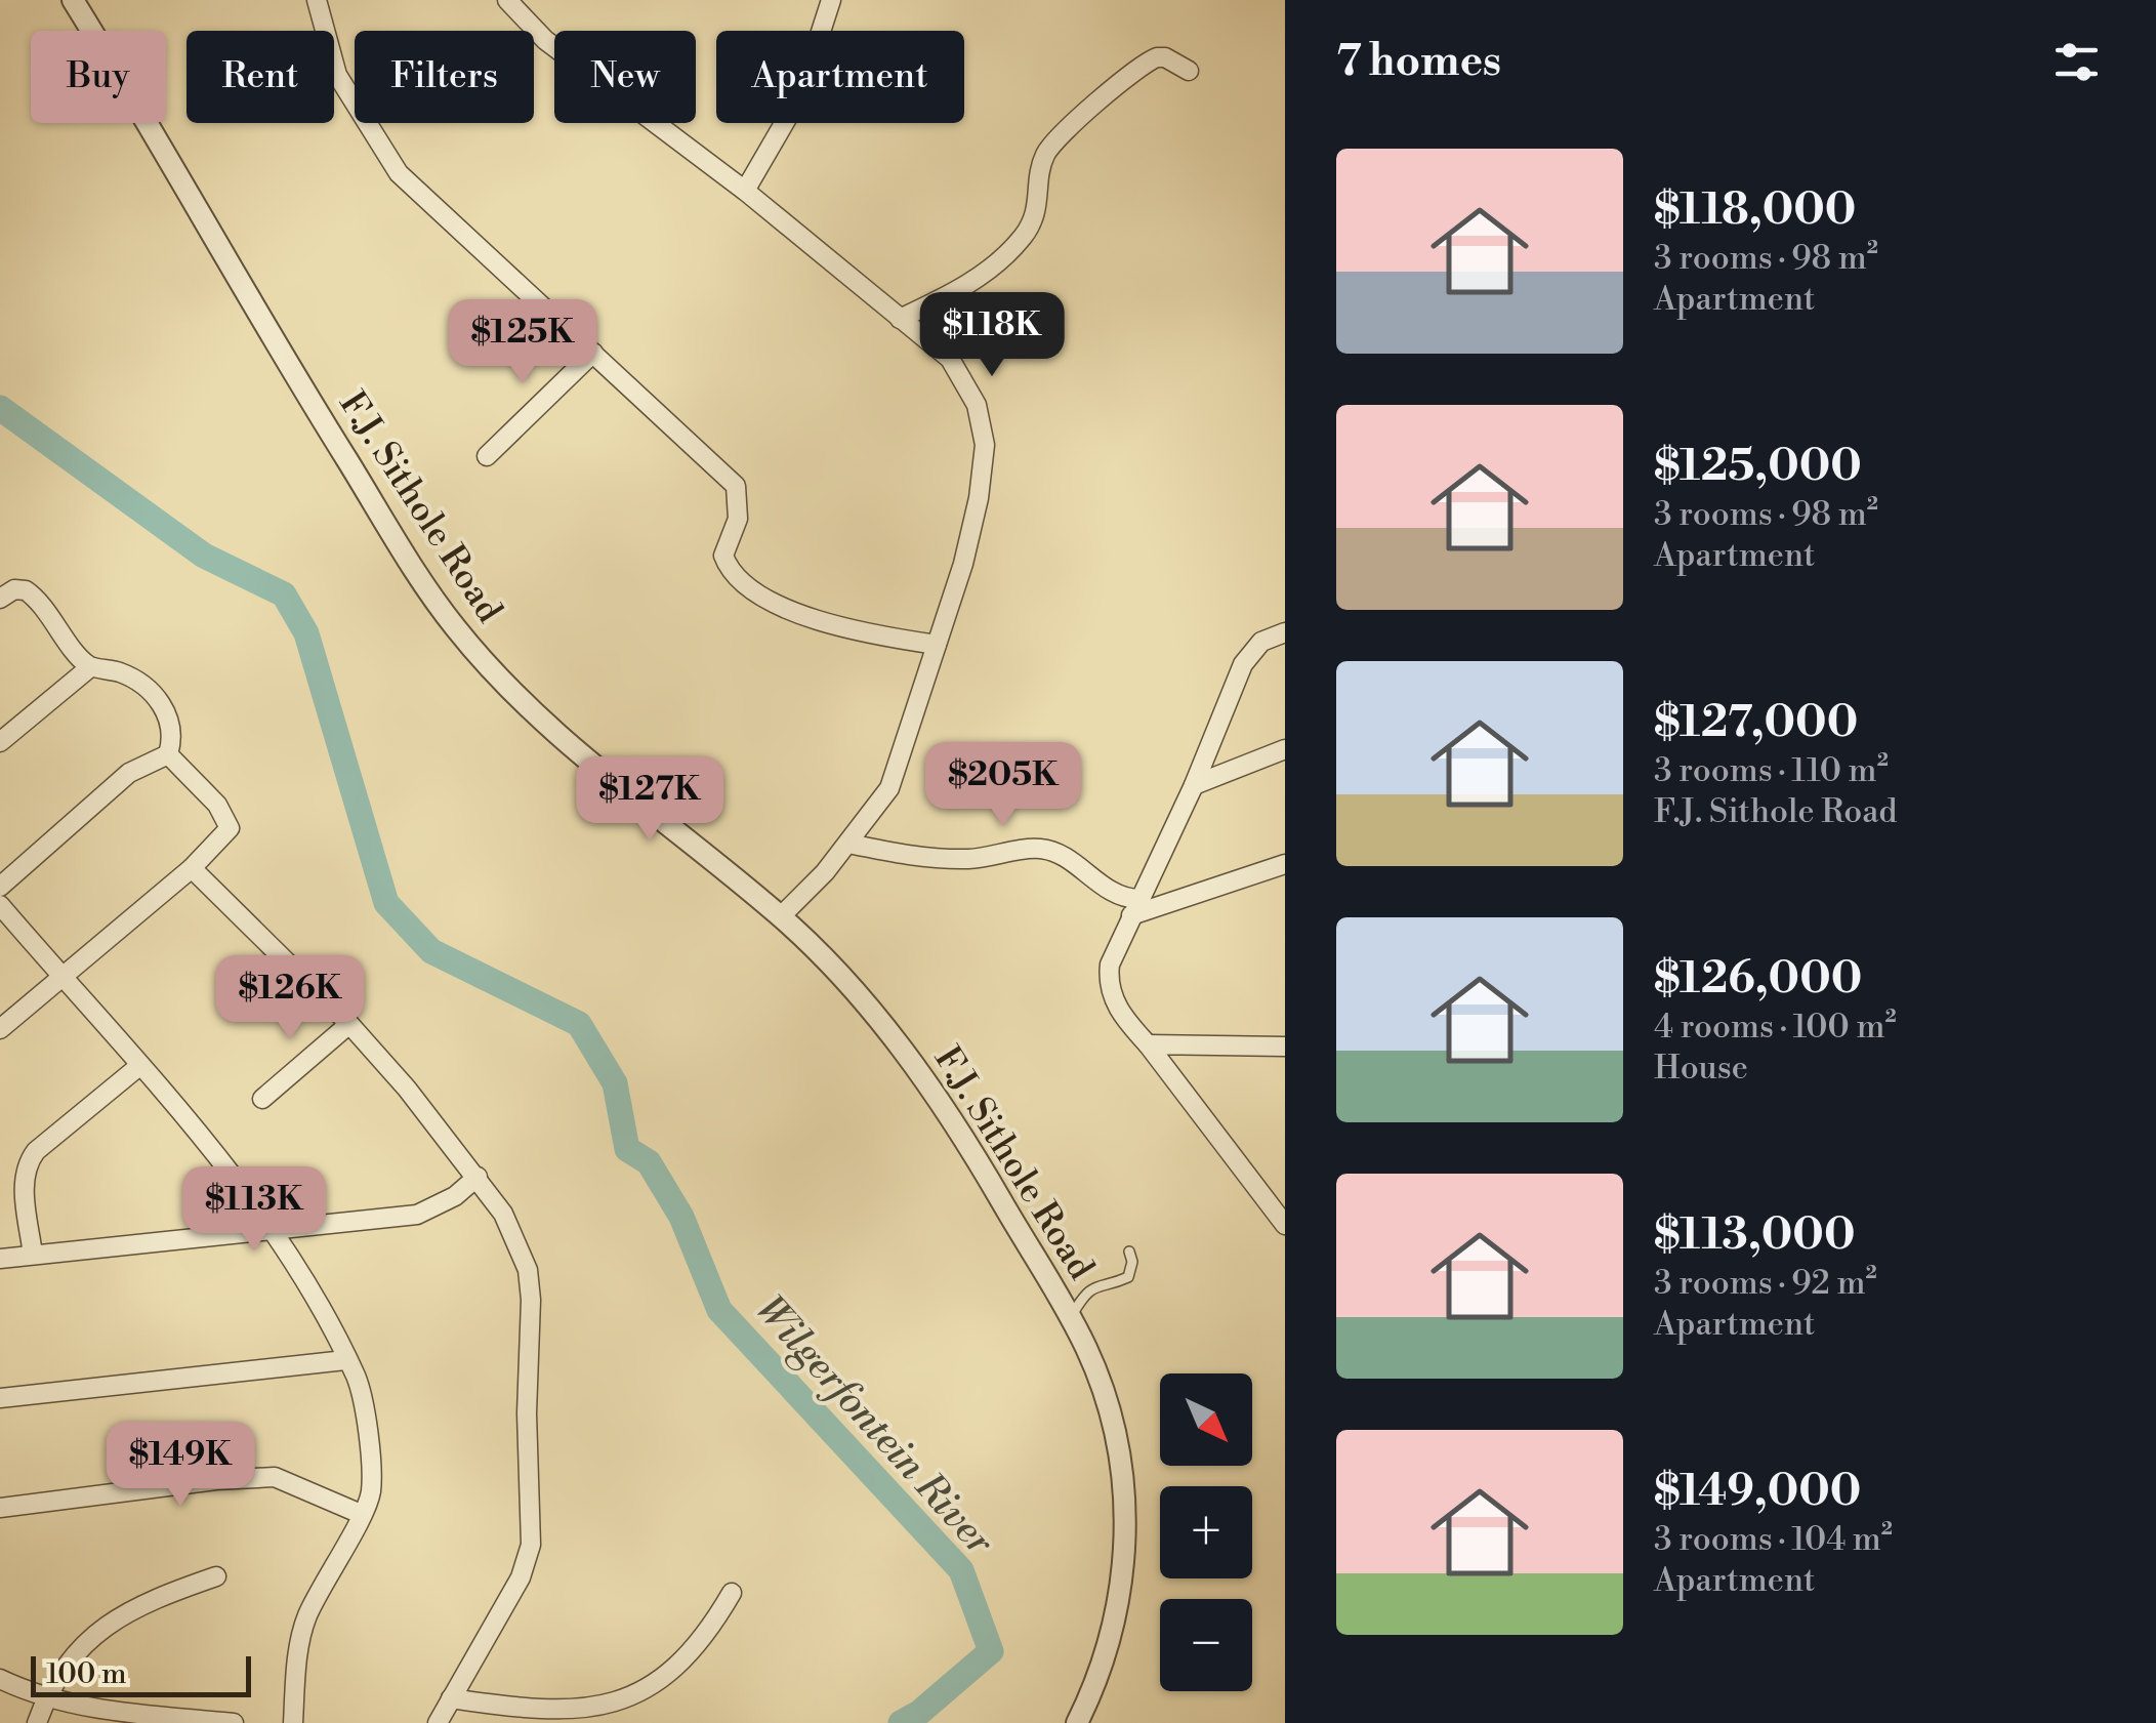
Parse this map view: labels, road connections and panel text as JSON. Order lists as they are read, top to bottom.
{
  "streets": {
    "street": ["F.J. Sithole Road"]
  },
  "water": ["Wilgerfontein River"],
  "scale_bar": "100 m",
  "north": "bottom right",
  "page": {
    "heading": "7 homes",
    "chip": [
      "Buy",
      "Rent",
      "Filters",
      "New",
      "Apartment"
    ],
    "list": [
      {
        "name": "$118,000",
        "note": "3 rooms · 98 m² · Apartment"
      },
      {
        "name": "$125,000",
        "note": "3 rooms · 98 m² · Apartment"
      },
      {
        "name": "$127,000",
        "note": "3 rooms · 110 m² · F.J. Sithole Road"
      },
      {
        "name": "$126,000",
        "note": "4 rooms · 100 m² · House"
      },
      {
        "name": "$113,000",
        "note": "3 rooms · 92 m² · Apartment"
      },
      {
        "name": "$149,000",
        "note": "3 rooms · 104 m² · Apartment"
      }
    ],
    "price": [
      "$118K",
      "$125K",
      "$205K",
      "$127K",
      "$126K",
      "$113K",
      "$149K"
    ],
    "map_buttons": ["+", "−"],
    "scale": "100 m"
  }
}
